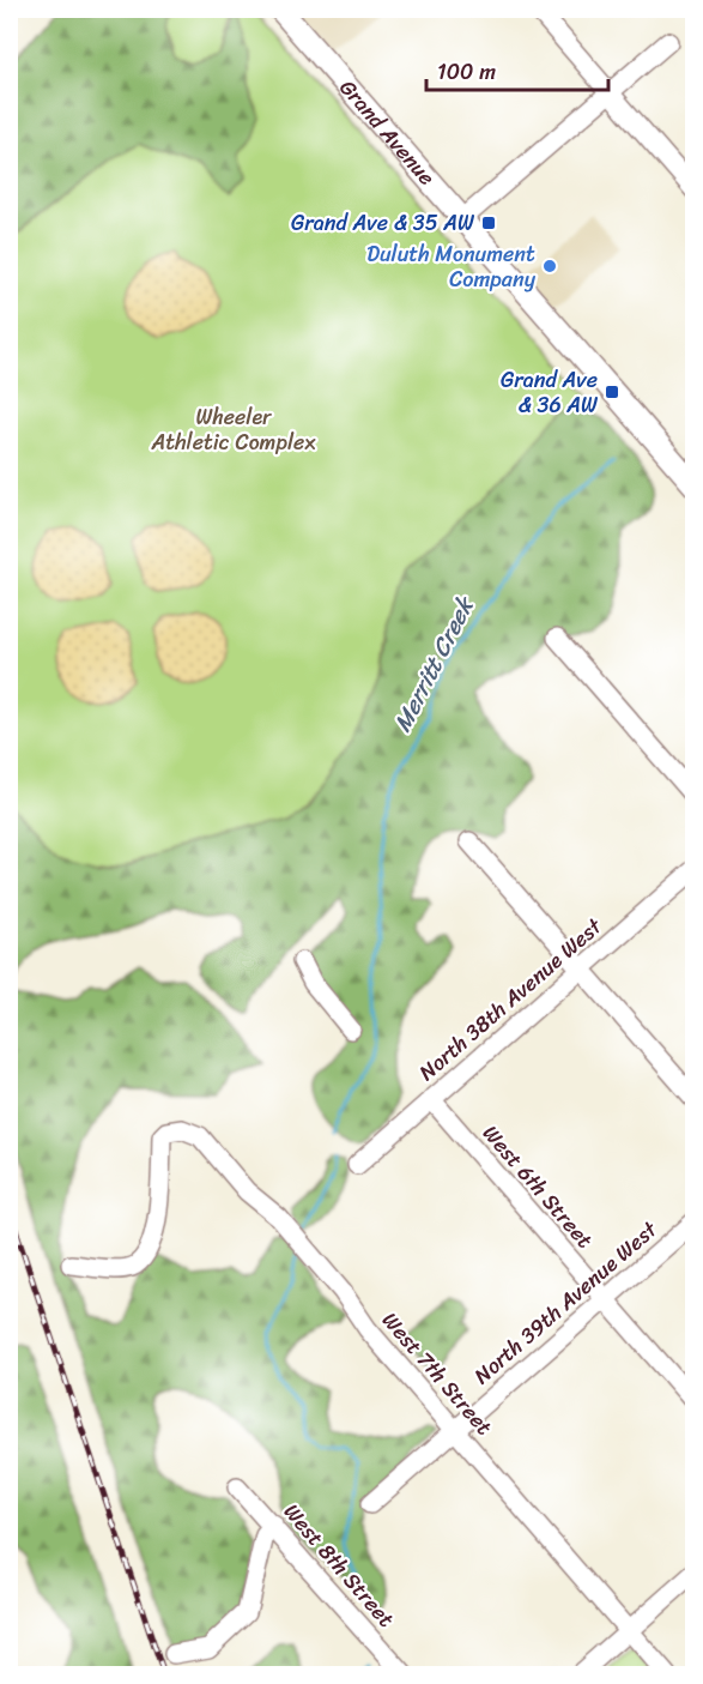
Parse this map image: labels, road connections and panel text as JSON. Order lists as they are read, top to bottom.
{
  "streets": {
    "main road": ["Grand Avenue"],
    "street": [
      "North 38th Avenue West",
      "West 6th Street",
      "North 39th Avenue West",
      "West 7th Street",
      "West 8th Street"
    ]
  },
  "crossings": [
    ["North 38th Avenue West", "West 6th Street"],
    ["West 6th Street", "North 39th Avenue West"],
    ["North 39th Avenue West", "West 7th Street"]
  ],
  "water": ["Merritt Creek"],
  "parks": ["Wheeler Athletic Complex"],
  "places": {
    "transit": ["Grand Ave & 35 AW", "Grand Ave & 36 AW"],
    "other": ["Duluth Monument Company"]
  },
  "scale_bar": "100 m"
}
